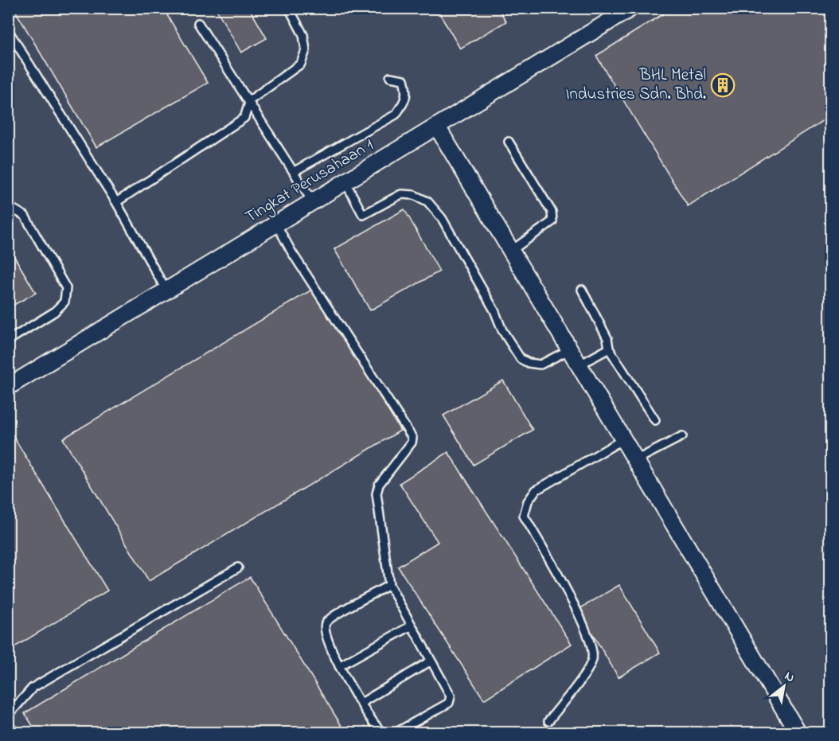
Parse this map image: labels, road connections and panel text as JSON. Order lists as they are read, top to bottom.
{
  "streets": {
    "street": ["Tingkat Perusahaan 1"]
  },
  "places": {
    "building": ["BHL Metal Industries Sdn. Bhd."]
  },
  "north": "top right"
}
